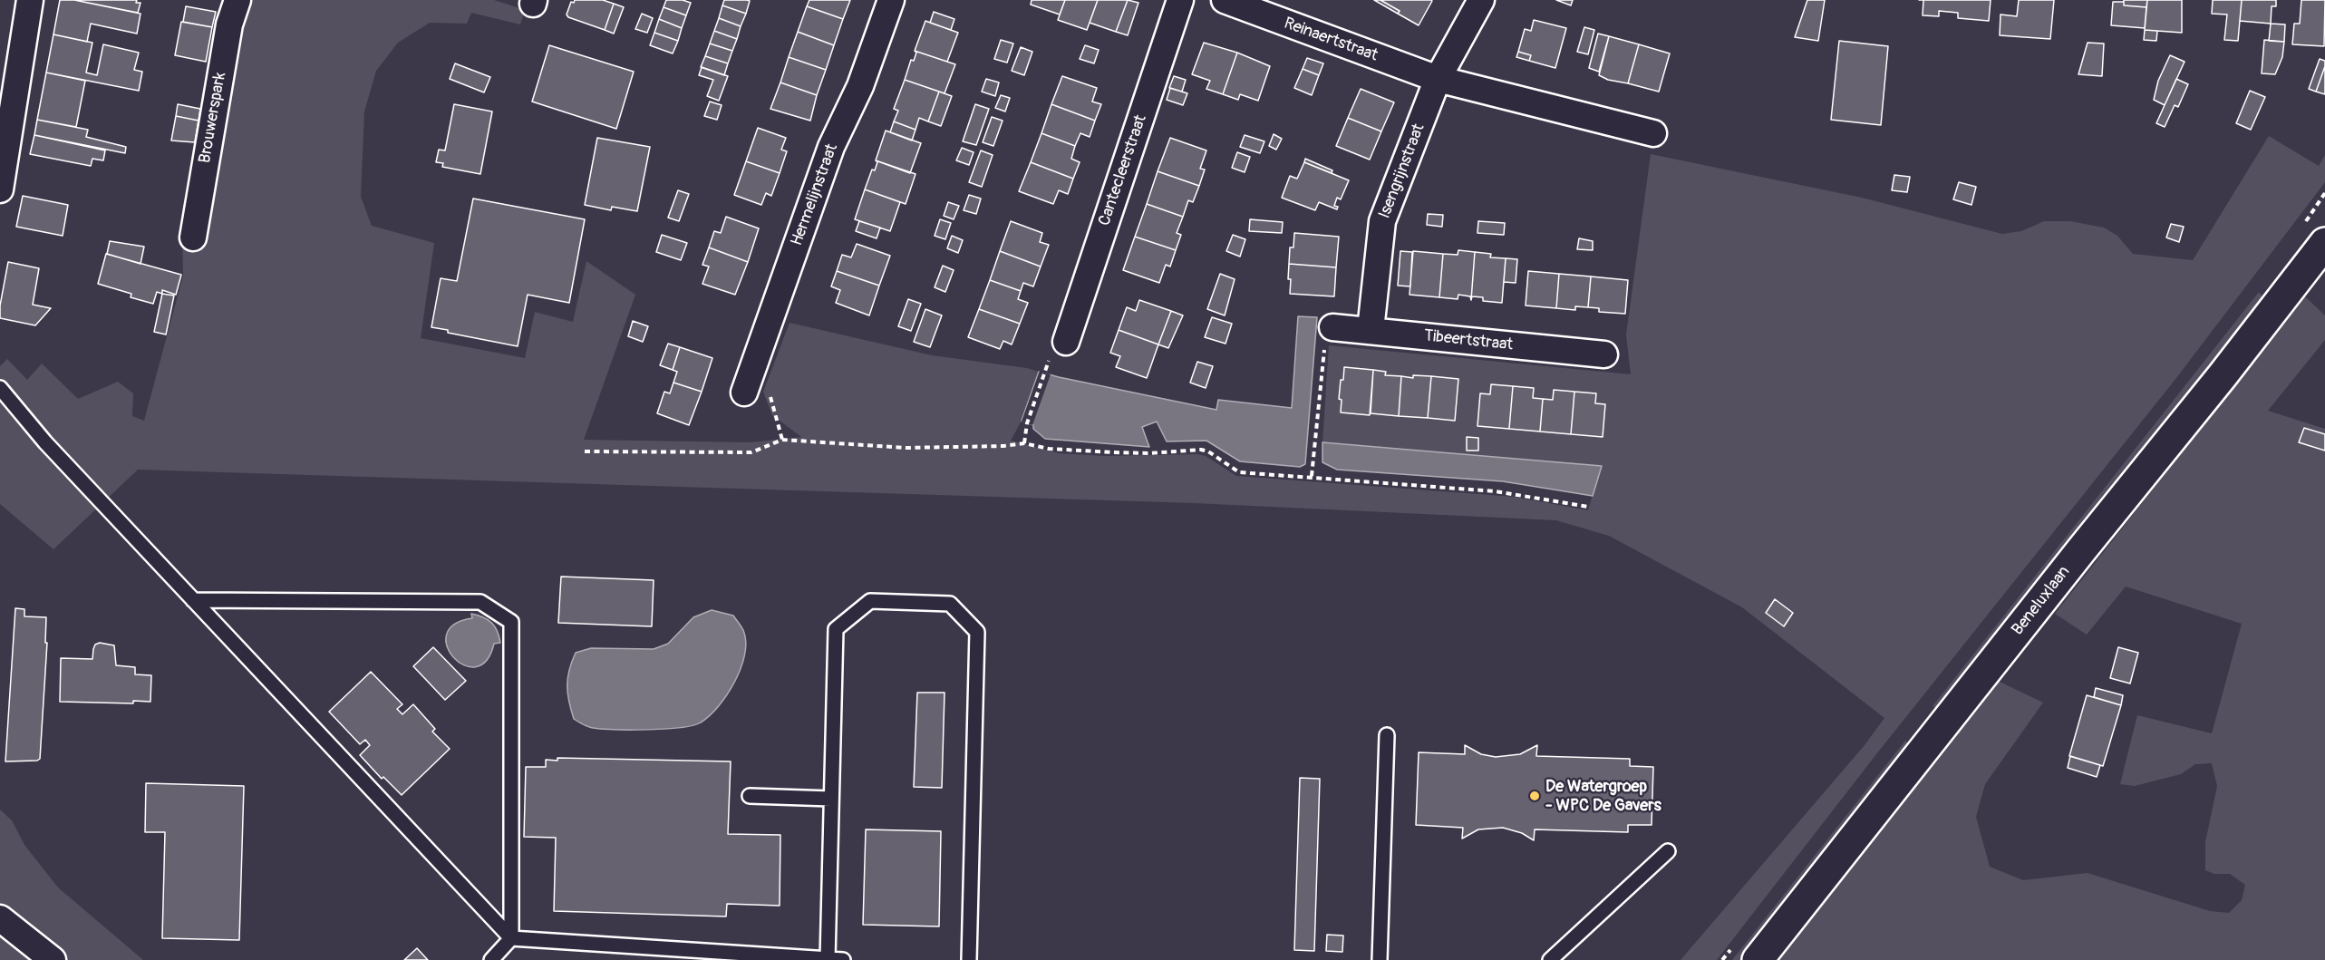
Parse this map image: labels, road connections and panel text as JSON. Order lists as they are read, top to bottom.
{
  "streets": {
    "street": [
      "Reinaertstraat",
      "Brouwerspark",
      "Cantecleerstraat",
      "Isengrijnstraat",
      "Hermelijnstraat",
      "Tibeertstraat",
      "Beneluxlaan"
    ]
  },
  "crossings": [
    ["Reinaertstraat", "Isengrijnstraat"],
    ["Isengrijnstraat", "Tibeertstraat"]
  ],
  "places": ["De Watergroep - WPC De Gavers"]
}
